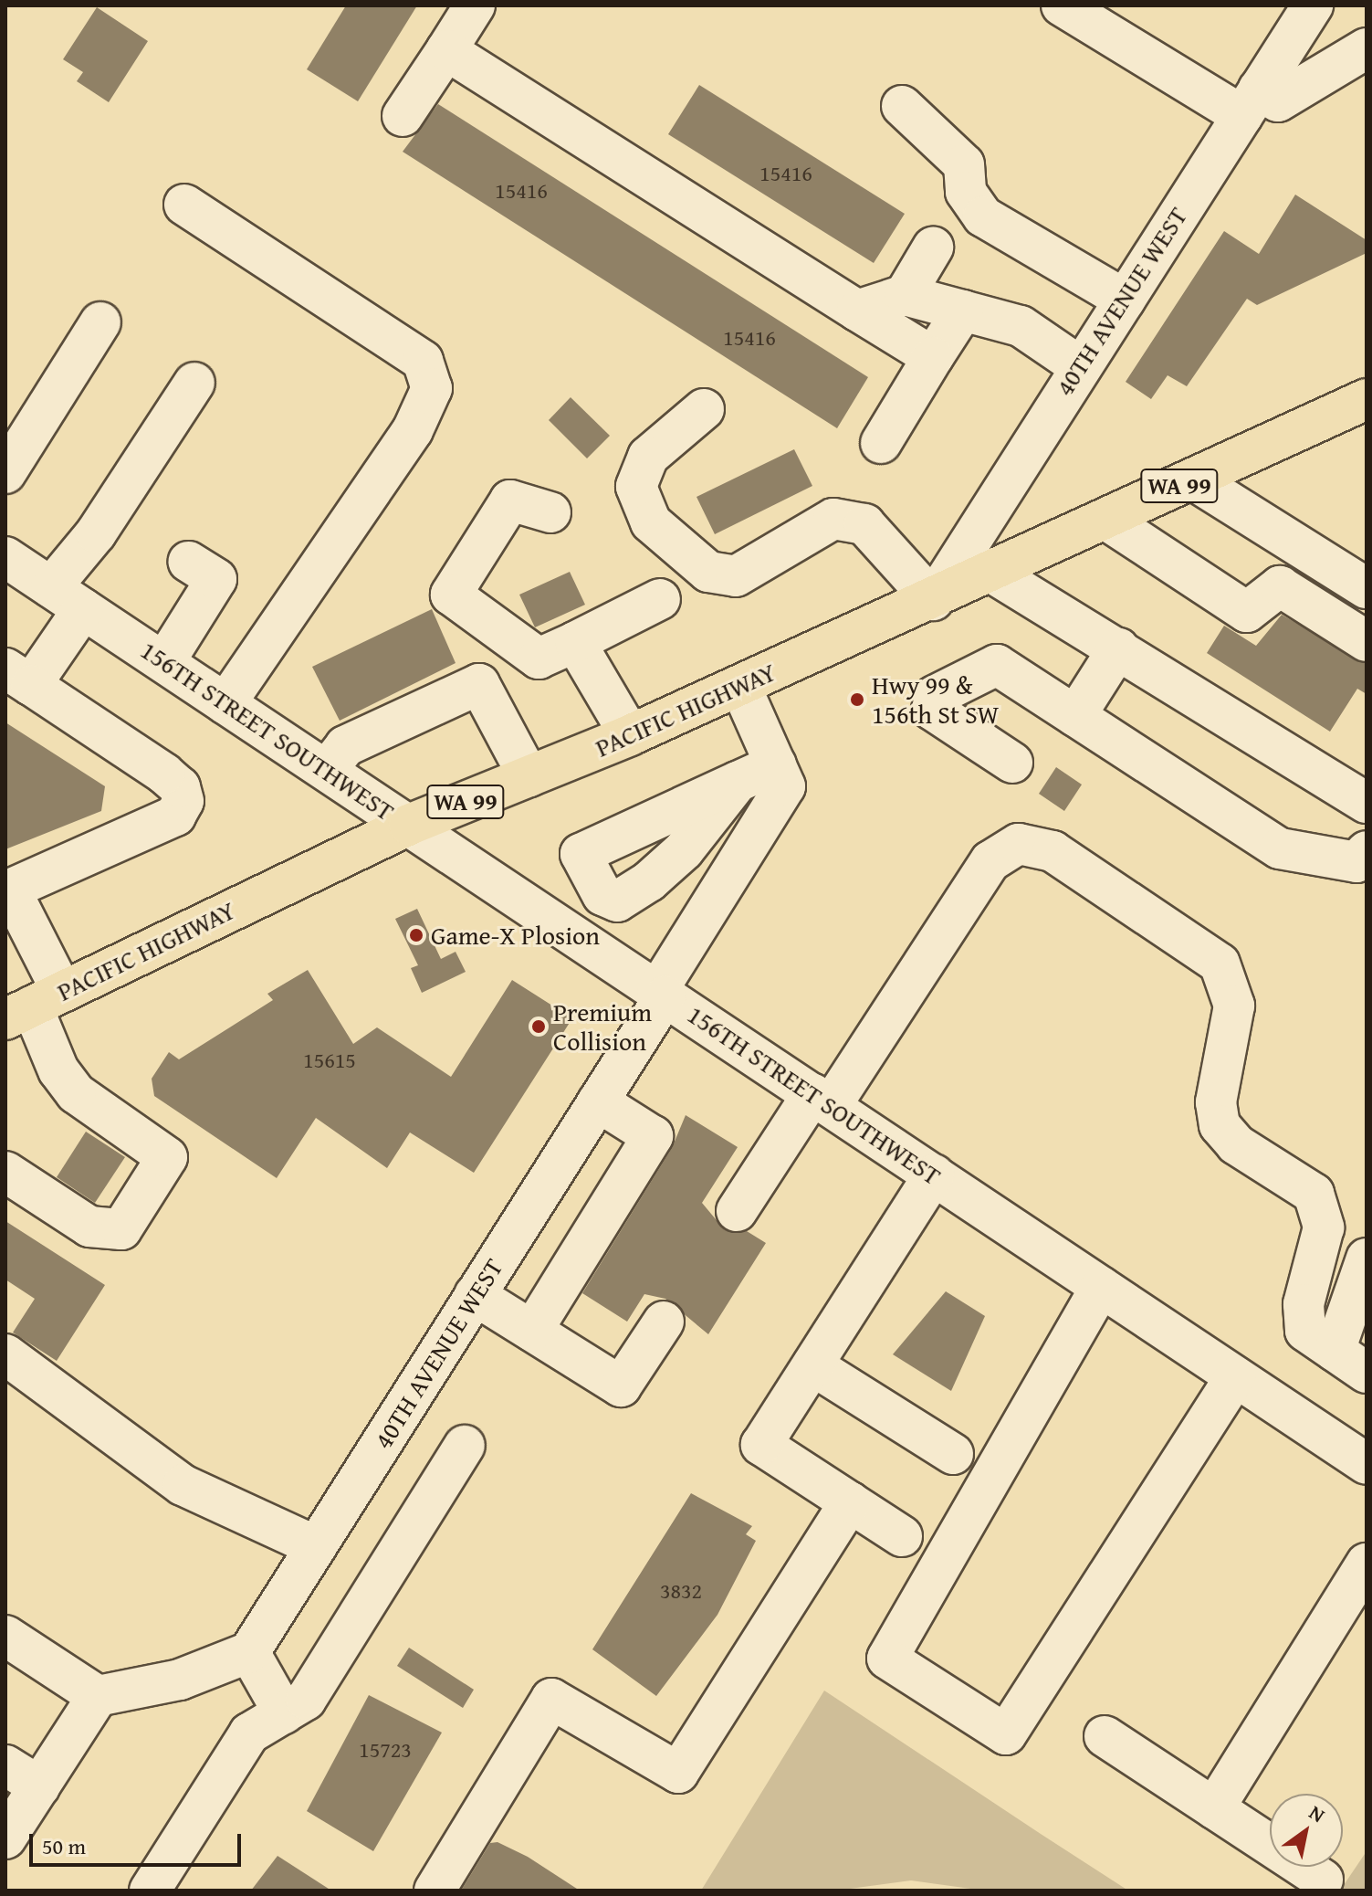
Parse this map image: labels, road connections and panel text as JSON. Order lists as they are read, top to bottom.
{
  "streets": {
    "highway": ["WA 99", "PACIFIC HIGHWAY"],
    "street": ["40TH AVENUE WEST", "156TH STREET SOUTHWEST"]
  },
  "crossings": [
    ["40TH AVENUE WEST", "PACIFIC HIGHWAY"],
    ["40TH AVENUE WEST", "156TH STREET SOUTHWEST"],
    ["PACIFIC HIGHWAY", "156TH STREET SOUTHWEST"]
  ],
  "places": ["Hwy 99 & 156th St SW", "Game-X Plosion", "Premium Collision"],
  "house_numbers": [
    "15416",
    "15416",
    "15416",
    "15615",
    "3832",
    "15723"
  ],
  "scale_bar": "50 m",
  "north": "top right"
}
